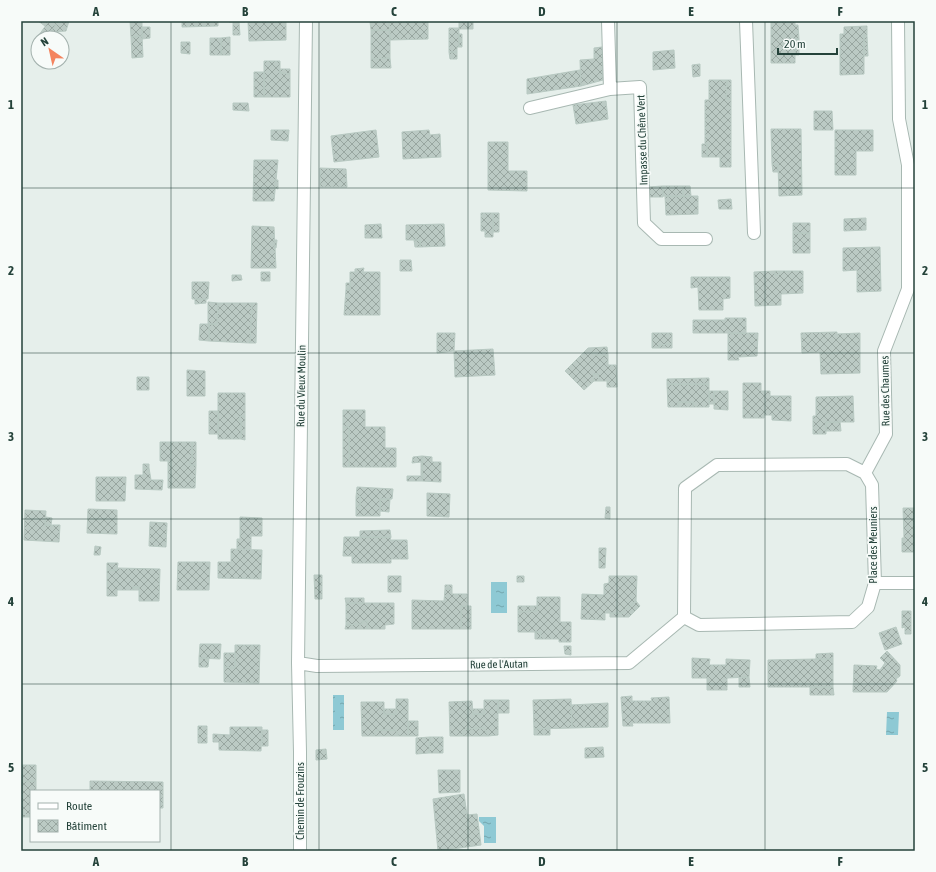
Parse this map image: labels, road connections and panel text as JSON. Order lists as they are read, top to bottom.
{
  "streets": {
    "street": [
      "Impasse du Chêne Vert",
      "Rue du Vieux Moulin",
      "Rue des Chaumes",
      "Place des Meuniers",
      "Rue de l'Autan",
      "Chemin de Frouzins"
    ]
  },
  "crossings": [
    ["Rue du Vieux Moulin", "Rue de l'Autan"],
    ["Rue du Vieux Moulin", "Chemin de Frouzins"],
    ["Rue des Chaumes", "Place des Meuniers"],
    ["Place des Meuniers", "Rue de l'Autan"]
  ],
  "legend": ["Route", "Bâtiment"],
  "scale_bar": "20 m",
  "north": "top left",
  "grid": {
    "columns": [
      "A",
      "B",
      "C",
      "D",
      "E",
      "F"
    ],
    "rows": [
      "1",
      "2",
      "3",
      "4",
      "5"
    ]
  }
}
